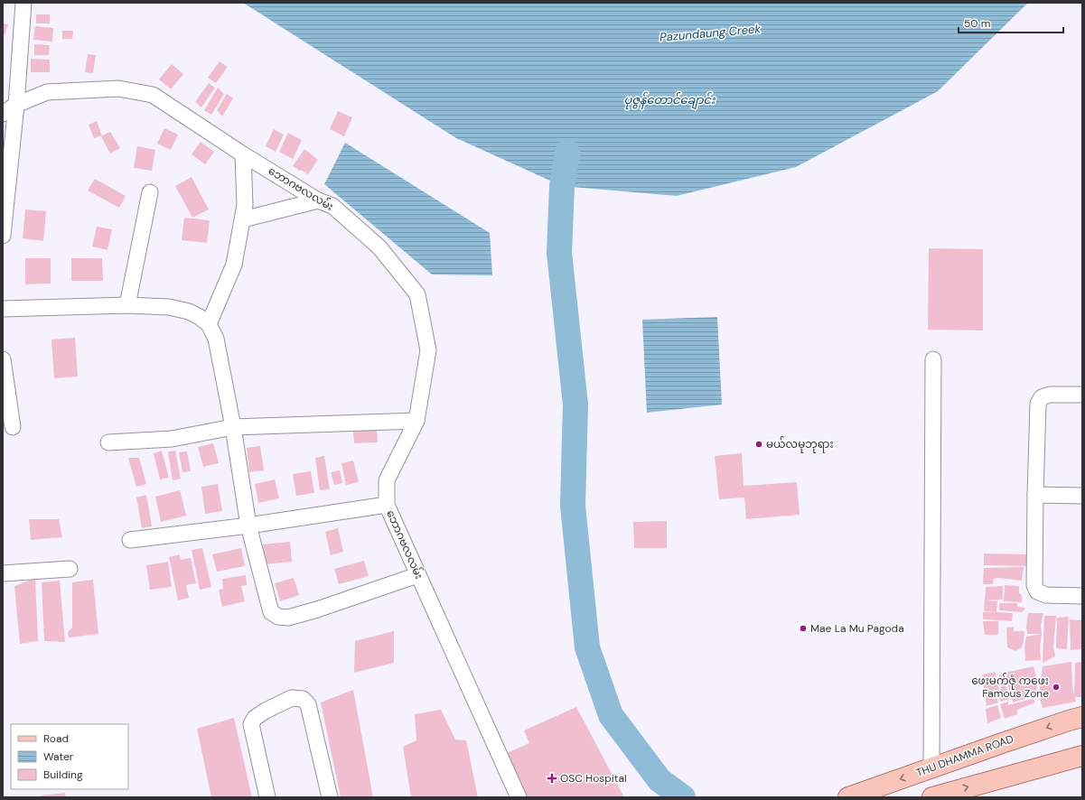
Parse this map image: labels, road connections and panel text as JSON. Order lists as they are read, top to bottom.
{
  "streets": {
    "main road": ["THU DHAMMA ROAD"],
    "street": ["ဘောဂဗလလမ်း"]
  },
  "water": ["Pazundaung Creek", "ပုဇွန်တောင်ချောင်း"],
  "places": {
    "other": ["မယ်လမုဘုရား", "Mae La Mu Pagoda", "ဖေးမက်ဇုံ ကဖေး Famous Zone"],
    "health": ["OSC Hospital"]
  },
  "legend": ["Road", "Water", "Building"],
  "scale_bar": "50 m"
}
